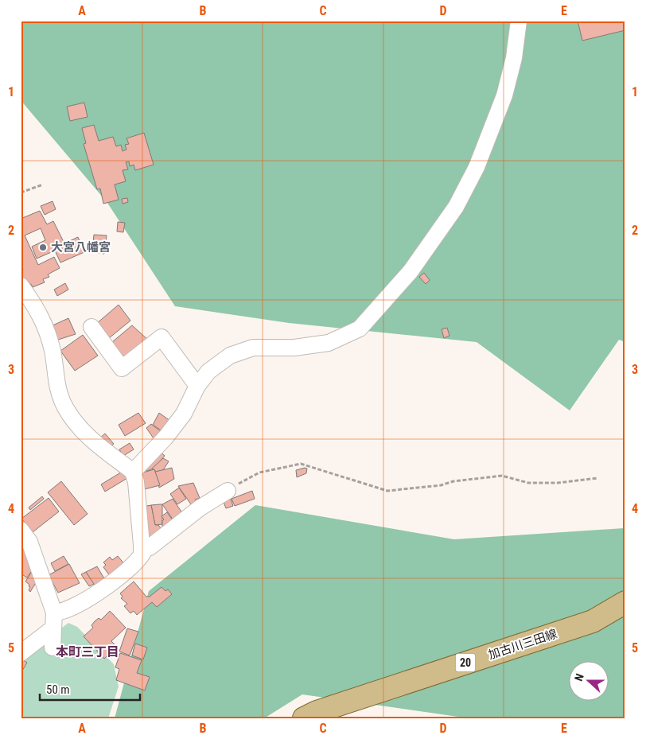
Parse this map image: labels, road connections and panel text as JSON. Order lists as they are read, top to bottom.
{
  "streets": {
    "main road": ["加古川三田線", "20"]
  },
  "districts": ["本町三丁目"],
  "places": ["大宮八幡宮"],
  "scale_bar": "50 m",
  "north": "left",
  "grid": {
    "columns": [
      "A",
      "B",
      "C",
      "D",
      "E"
    ],
    "rows": [
      "1",
      "2",
      "3",
      "4",
      "5"
    ]
  }
}
